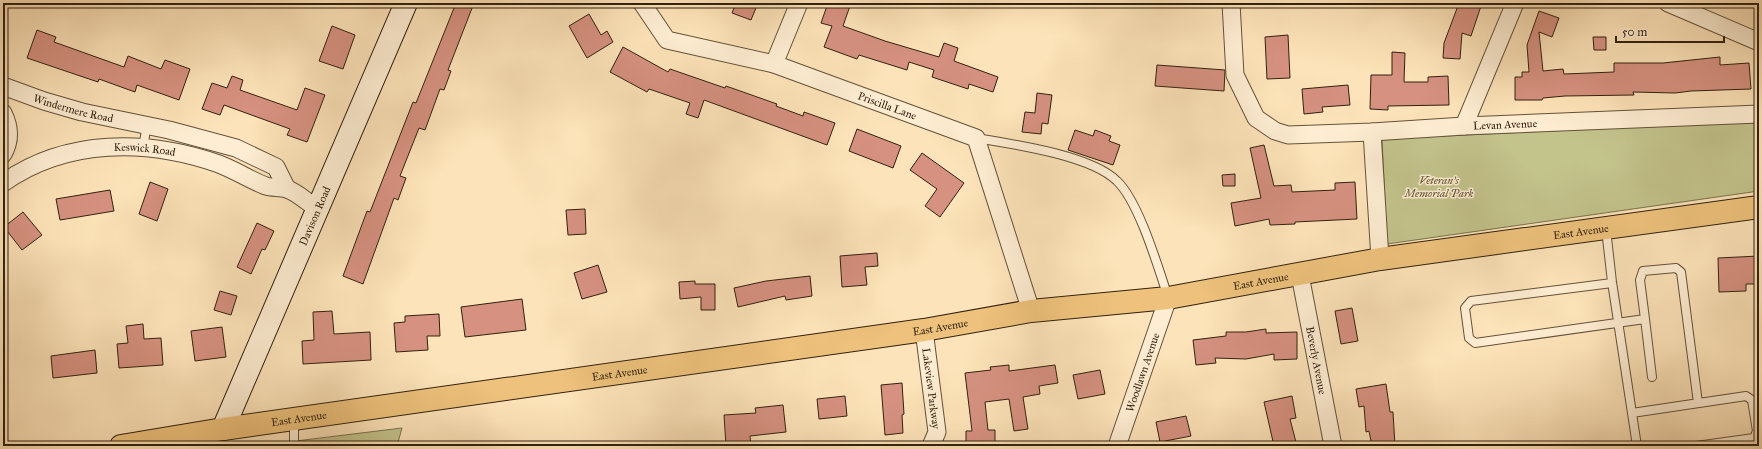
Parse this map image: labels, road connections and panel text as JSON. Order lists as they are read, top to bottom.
{
  "streets": {
    "highway": ["East Avenue"],
    "street": [
      "Priscilla Lane",
      "Windermere Road",
      "Levan Avenue",
      "Keswick Road",
      "Davison Road",
      "Beverly Avenue",
      "Woodlawn Avenue",
      "Lakeview Parkway"
    ]
  },
  "crossings": [
    ["Windermere Road", "Keswick Road"],
    ["Keswick Road", "Davison Road"],
    ["Davison Road", "East Avenue"],
    ["East Avenue", "Beverly Avenue"],
    ["East Avenue", "Woodlawn Avenue"],
    ["East Avenue", "Lakeview Parkway"]
  ],
  "parks": ["Veteran's Memorial Park"],
  "scale_bar": "50 m"
}
